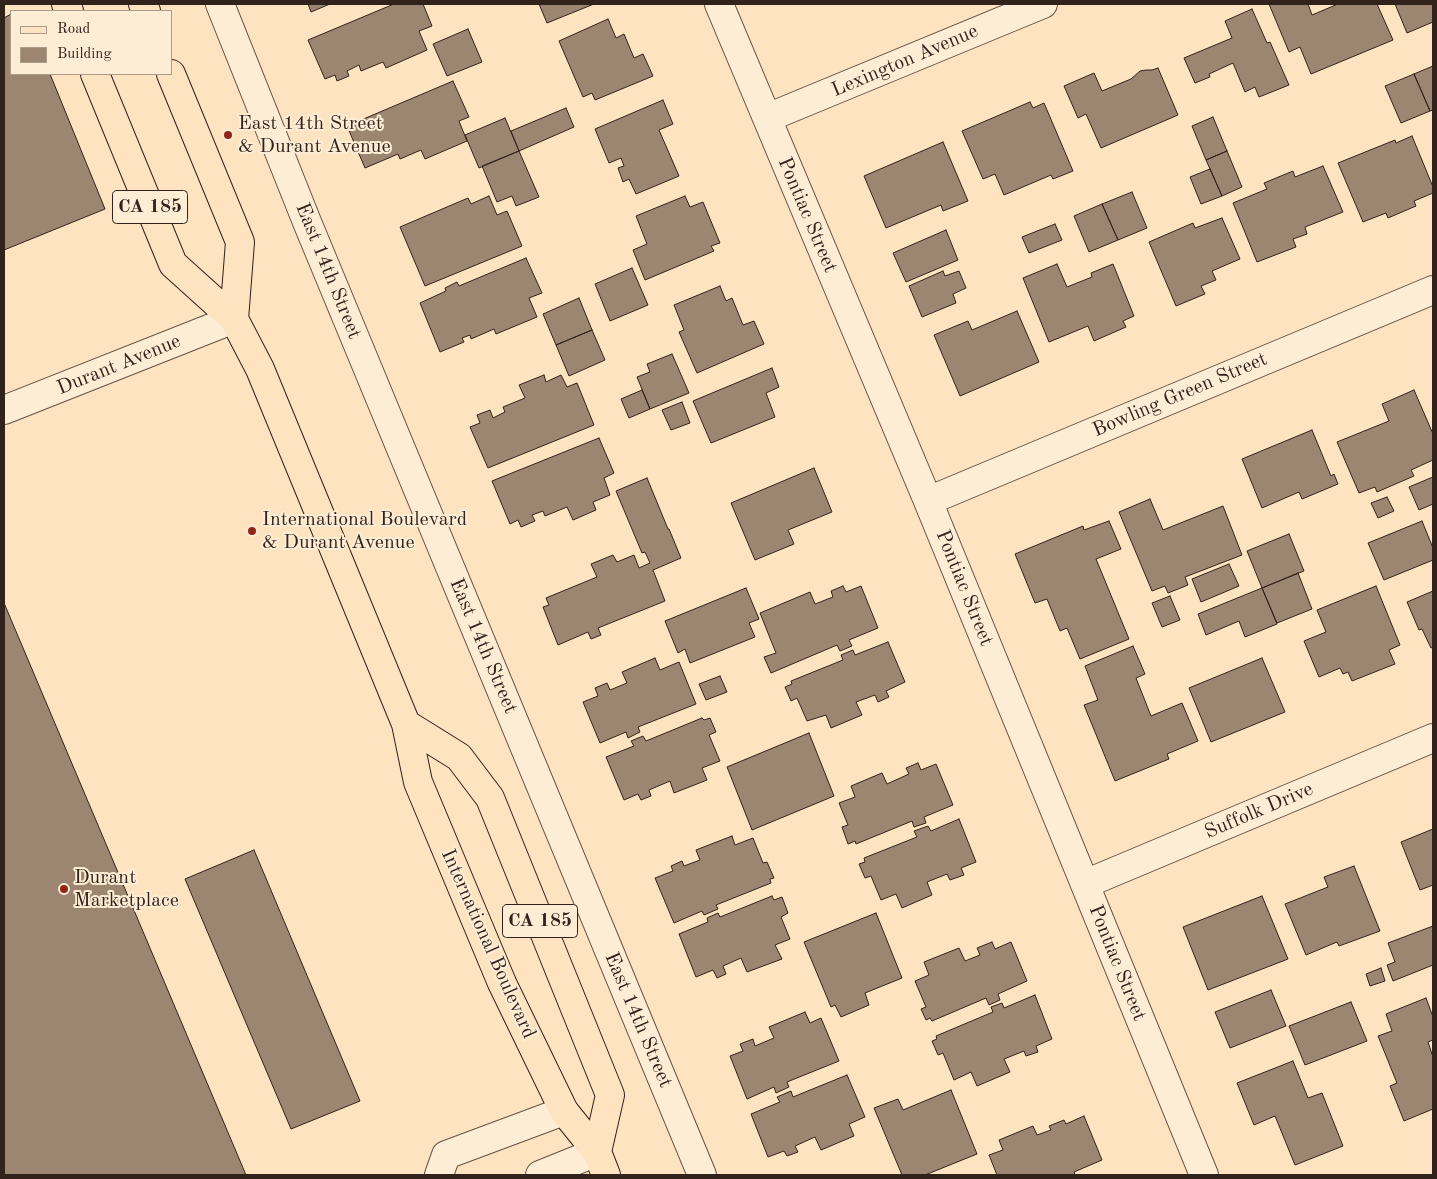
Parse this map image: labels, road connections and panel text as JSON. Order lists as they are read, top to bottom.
{
  "streets": {
    "main road": ["CA 185", "International Boulevard"],
    "street": [
      "Lexington Avenue",
      "Pontiac Street",
      "East 14th Street",
      "Durant Avenue",
      "Bowling Green Street",
      "Suffolk Drive"
    ]
  },
  "crossings": [
    ["Lexington Avenue", "Pontiac Street"],
    ["CA 185", "Durant Avenue"],
    ["CA 185", "International Boulevard"],
    ["Pontiac Street", "Bowling Green Street"],
    ["Pontiac Street", "Suffolk Drive"],
    ["Durant Avenue", "International Boulevard"]
  ],
  "places": ["East 14th Street & Durant Avenue", "International Boulevard & Durant Avenue", "Durant Marketplace"],
  "legend": ["Road", "Building"]
}
